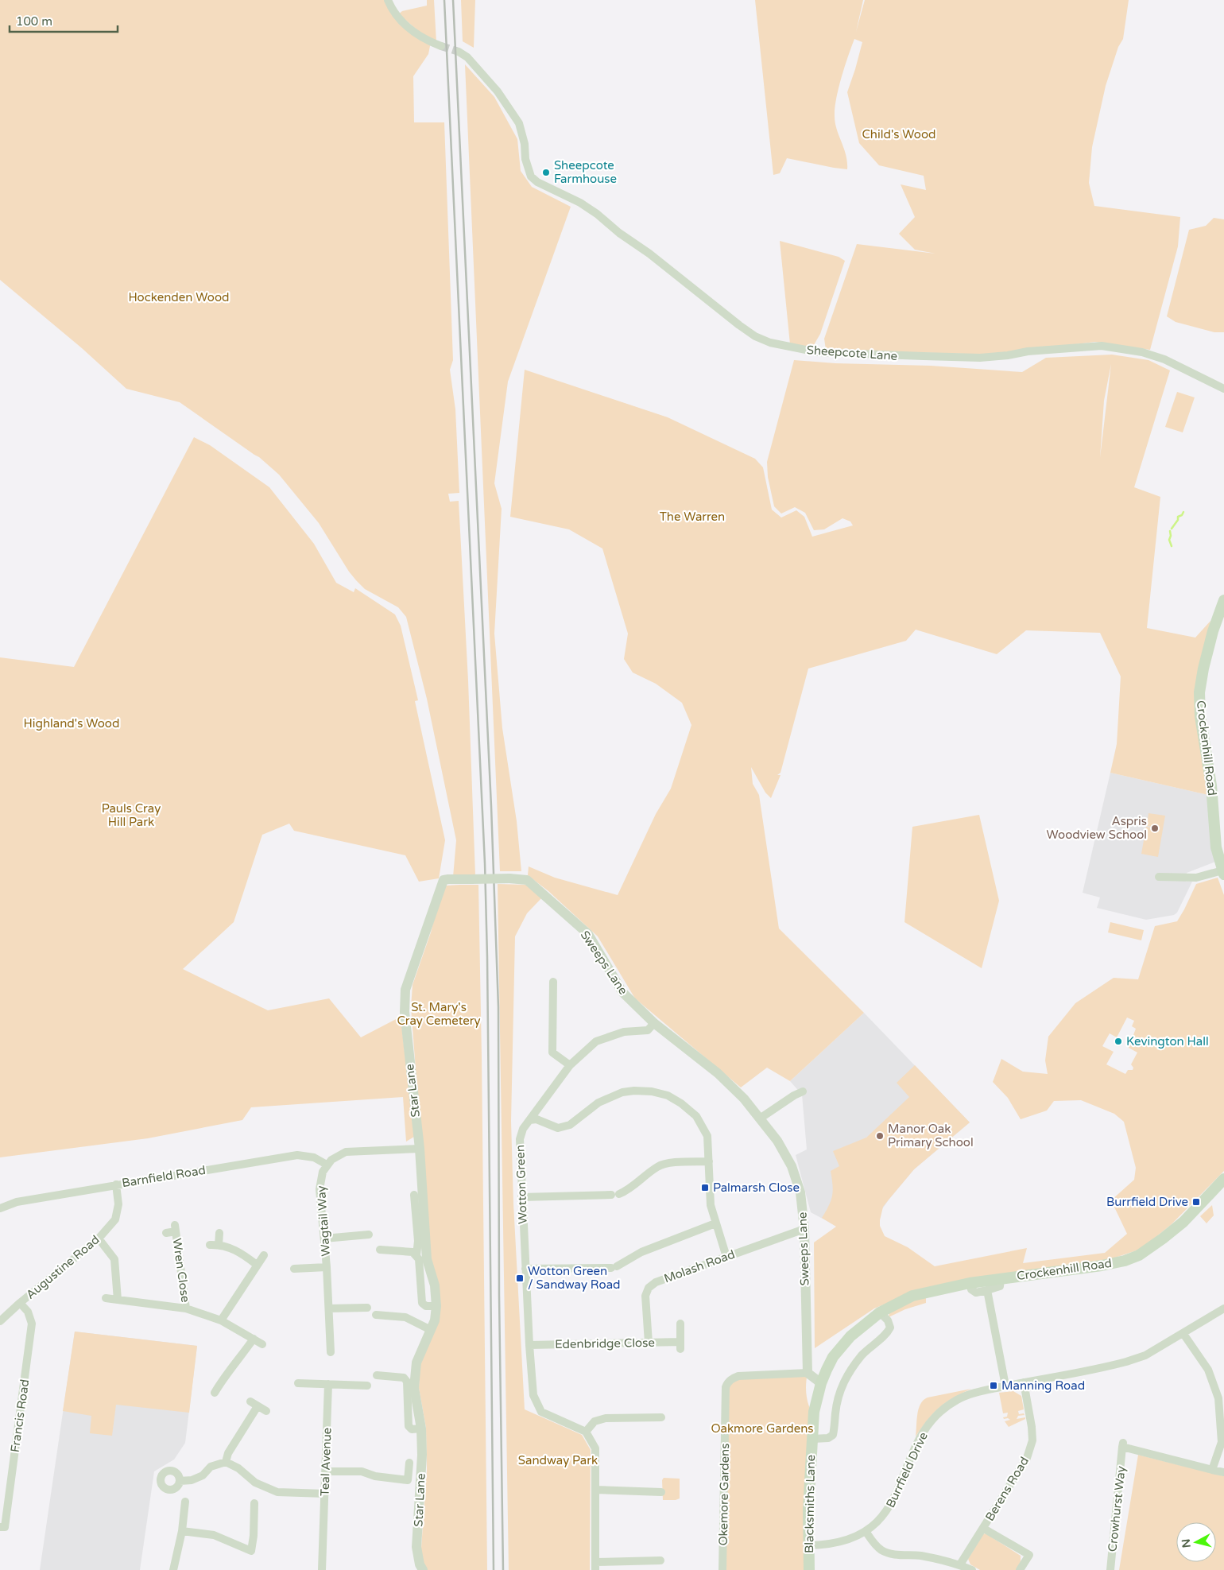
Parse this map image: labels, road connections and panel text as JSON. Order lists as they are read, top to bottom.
{
  "streets": {
    "main road": ["Crockenhill Road", "Blacksmiths Lane"],
    "street": [
      "Sheepcote Lane",
      "Sweeps Lane",
      "Star Lane",
      "Barnfield Road",
      "Wotton Green",
      "Wagtail Way",
      "Molash Road",
      "Augustine Road",
      "Wren Close",
      "Edenbridge Close",
      "Francis Road",
      "Teal Avenue",
      "Burrfield Drive",
      "Berens Road",
      "Okemore Gardens",
      "Crowhurst Way"
    ]
  },
  "crossings": [
    ["Crockenhill Road", "Blacksmiths Lane"],
    ["Sweeps Lane", "Star Lane"],
    ["Sweeps Lane", "Wotton Green"],
    ["Sweeps Lane", "Molash Road"],
    ["Sweeps Lane", "Okemore Gardens"],
    ["Barnfield Road", "Wagtail Way"],
    ["Barnfield Road", "Augustine Road"],
    ["Wotton Green", "Edenbridge Close"],
    ["Molash Road", "Edenbridge Close"],
    ["Augustine Road", "Francis Road"],
    ["Burrfield Drive", "Berens Road"],
    ["Burrfield Drive", "Blacksmiths Lane"]
  ],
  "parks": [
    "Child's Wood",
    "Hockenden Wood",
    "The Warren",
    "Highland's Wood",
    "Pauls Cray Hill Park",
    "St. Mary's Cray Cemetery",
    "Oakmore Gardens",
    "Sandway Park"
  ],
  "places": {
    "other": [
      "Sheepcote Farmhouse",
      "Aspris Woodview School",
      "Kevington Hall",
      "Manor Oak Primary School"
    ],
    "transit": [
      "Palmarsh Close",
      "Burrfield Drive",
      "Wotton Green / Sandway Road",
      "Manning Road"
    ]
  },
  "scale_bar": "100 m",
  "north": "left"
}
